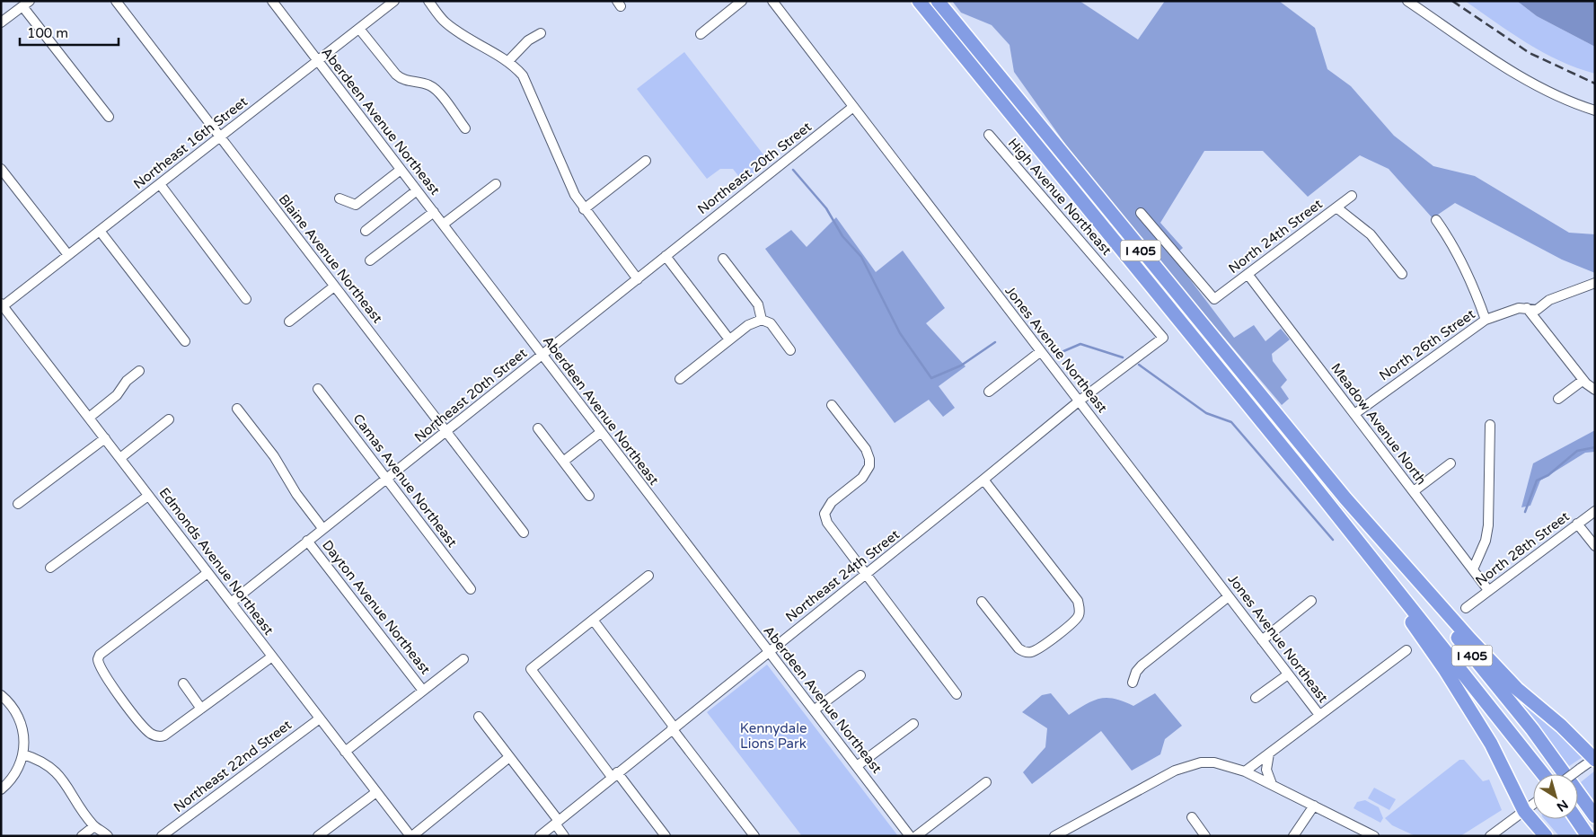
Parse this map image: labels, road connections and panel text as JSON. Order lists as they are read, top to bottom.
{
  "streets": {
    "highway": ["I 405"],
    "street": [
      "Aberdeen Avenue Northeast",
      "Northeast 16th Street",
      "Northeast 20th Street",
      "High Avenue Northeast",
      "North 24th Street",
      "Blaine Avenue Northeast",
      "North 26th Street",
      "Jones Avenue Northeast",
      "Meadow Avenue North",
      "Camas Avenue Northeast",
      "North 28th Street",
      "Edmonds Avenue Northeast",
      "Northeast 24th Street",
      "Dayton Avenue Northeast",
      "Northeast 22nd Street"
    ]
  },
  "crossings": [
    ["Aberdeen Avenue Northeast", "Northeast 16th Street"],
    ["Aberdeen Avenue Northeast", "Northeast 20th Street"],
    ["Aberdeen Avenue Northeast", "Northeast 24th Street"],
    ["Northeast 16th Street", "Blaine Avenue Northeast"],
    ["Northeast 16th Street", "Edmonds Avenue Northeast"],
    ["Northeast 20th Street", "Blaine Avenue Northeast"],
    ["Northeast 20th Street", "Jones Avenue Northeast"],
    ["Northeast 20th Street", "Camas Avenue Northeast"],
    ["Northeast 20th Street", "Edmonds Avenue Northeast"],
    ["Northeast 20th Street", "Dayton Avenue Northeast"],
    ["High Avenue Northeast", "Northeast 24th Street"],
    ["North 24th Street", "Meadow Avenue North"],
    ["North 26th Street", "Meadow Avenue North"],
    ["Jones Avenue Northeast", "Northeast 24th Street"],
    ["Meadow Avenue North", "North 28th Street"],
    ["Edmonds Avenue Northeast", "Northeast 22nd Street"]
  ],
  "parks": ["Kennydale Lions Park"],
  "scale_bar": "100 m",
  "north": "bottom right"
}
